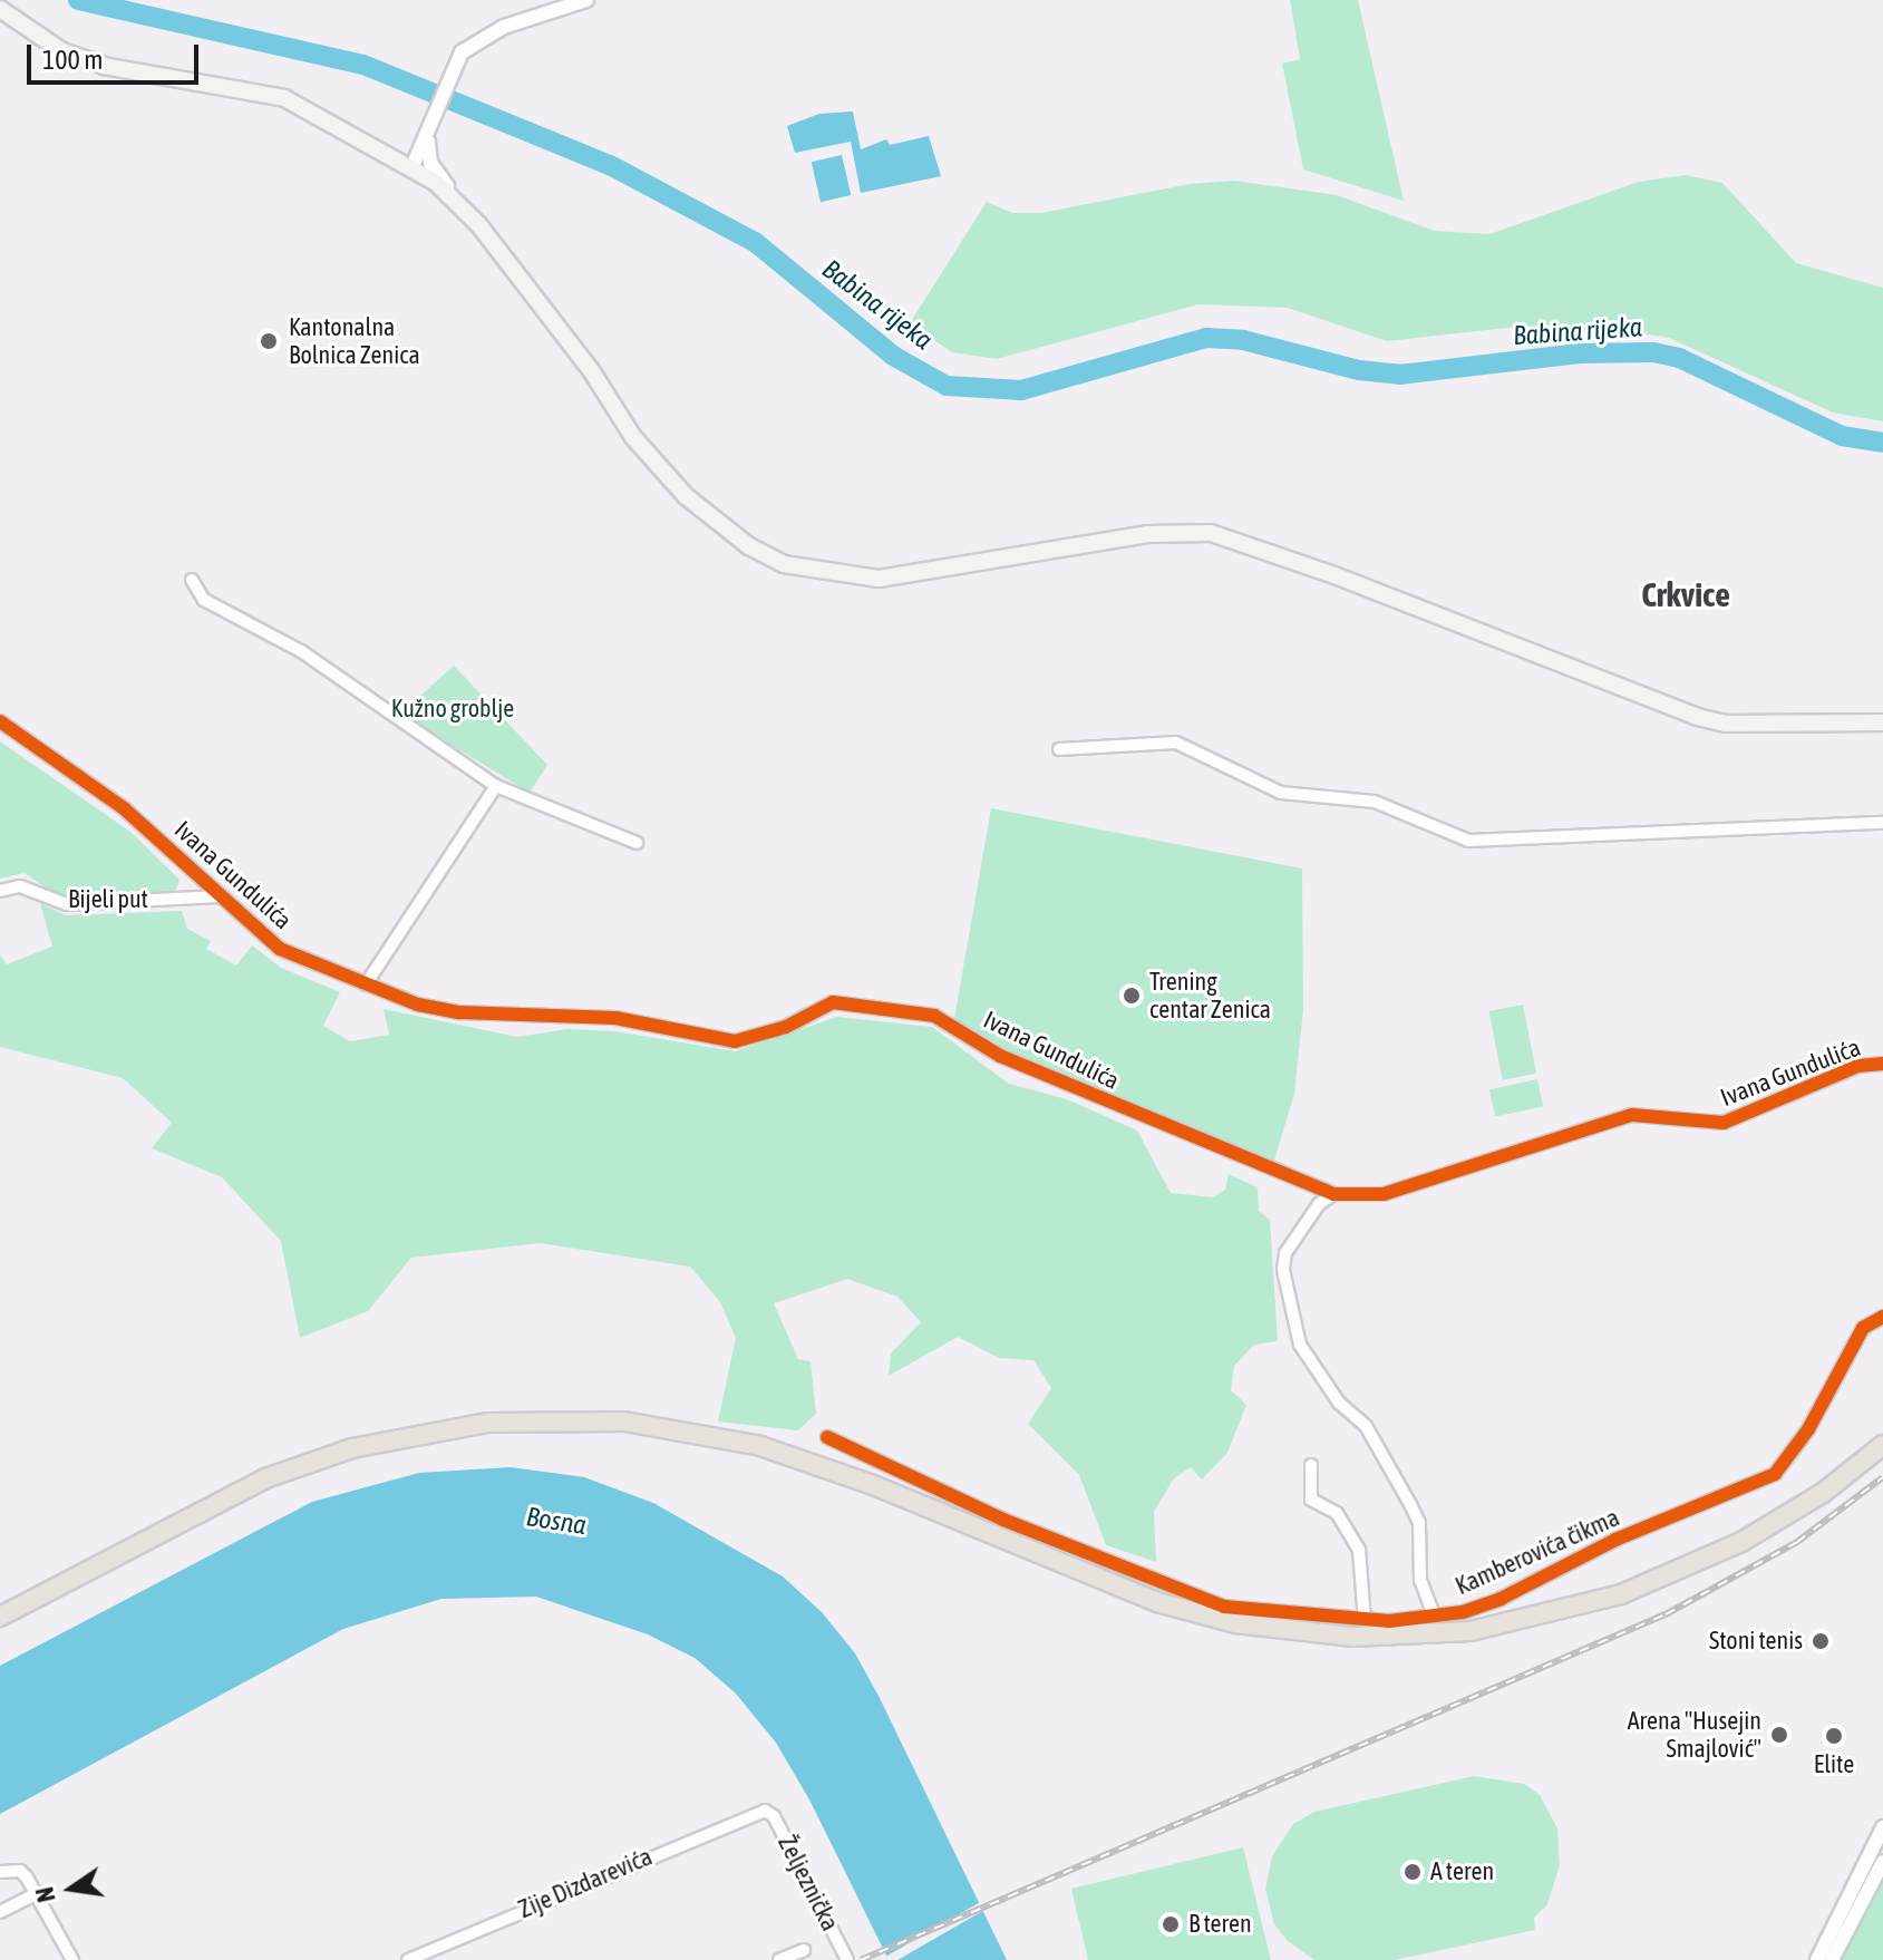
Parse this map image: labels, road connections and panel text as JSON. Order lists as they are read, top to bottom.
{
  "streets": {
    "street": [
      "Ivana Gundulića",
      "Bijeli put",
      "Kamberovića čikma",
      "Zije Dizdarevića",
      "Željeznička"
    ]
  },
  "crossings": [
    ["Ivana Gundulića", "Bijeli put"],
    ["Zije Dizdarevića", "Željeznička"]
  ],
  "districts": ["Crkvice"],
  "water": ["Babina rijeka", "Bosna"],
  "parks": ["Kužno groblje"],
  "places": [
    "Kantonalna Bolnica Zenica",
    "Trening centar Zenica",
    "Stoni tenis",
    "Arena \"Husejin Smajlović\"",
    "Elite",
    "A teren",
    "B teren"
  ],
  "scale_bar": "100 m",
  "north": "left"
}
